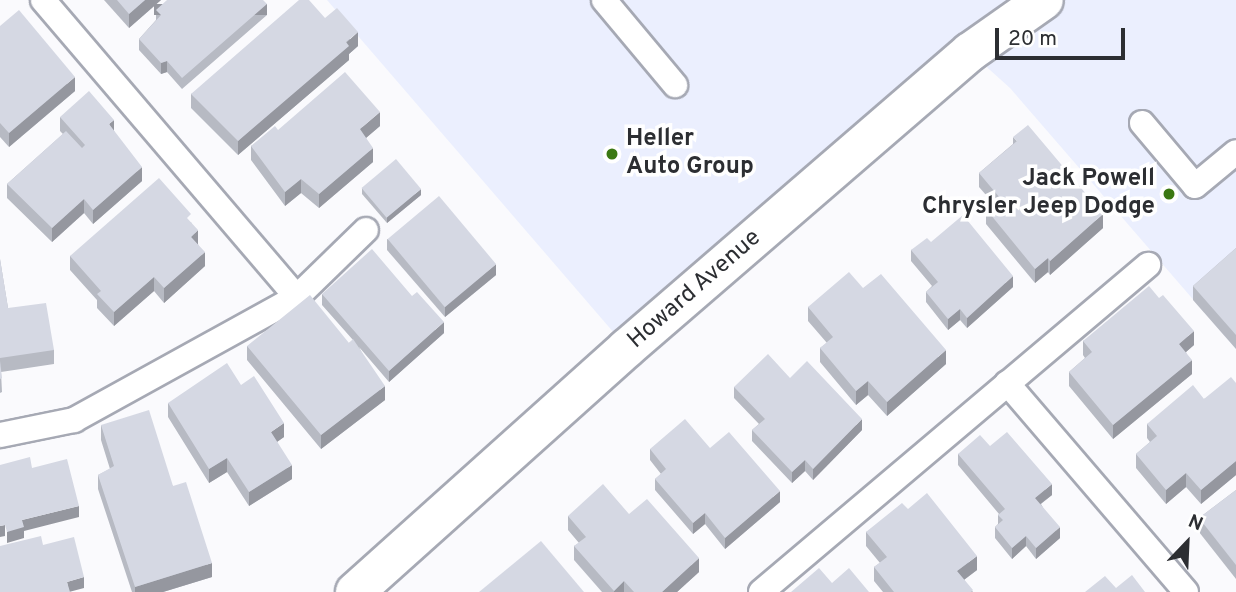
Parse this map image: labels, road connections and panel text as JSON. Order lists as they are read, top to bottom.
{
  "streets": {
    "street": ["Howard Avenue"]
  },
  "places": ["Heller Auto Group", "Jack Powell Chrysler Jeep Dodge"],
  "scale_bar": "20 m",
  "north": "top right"
}
